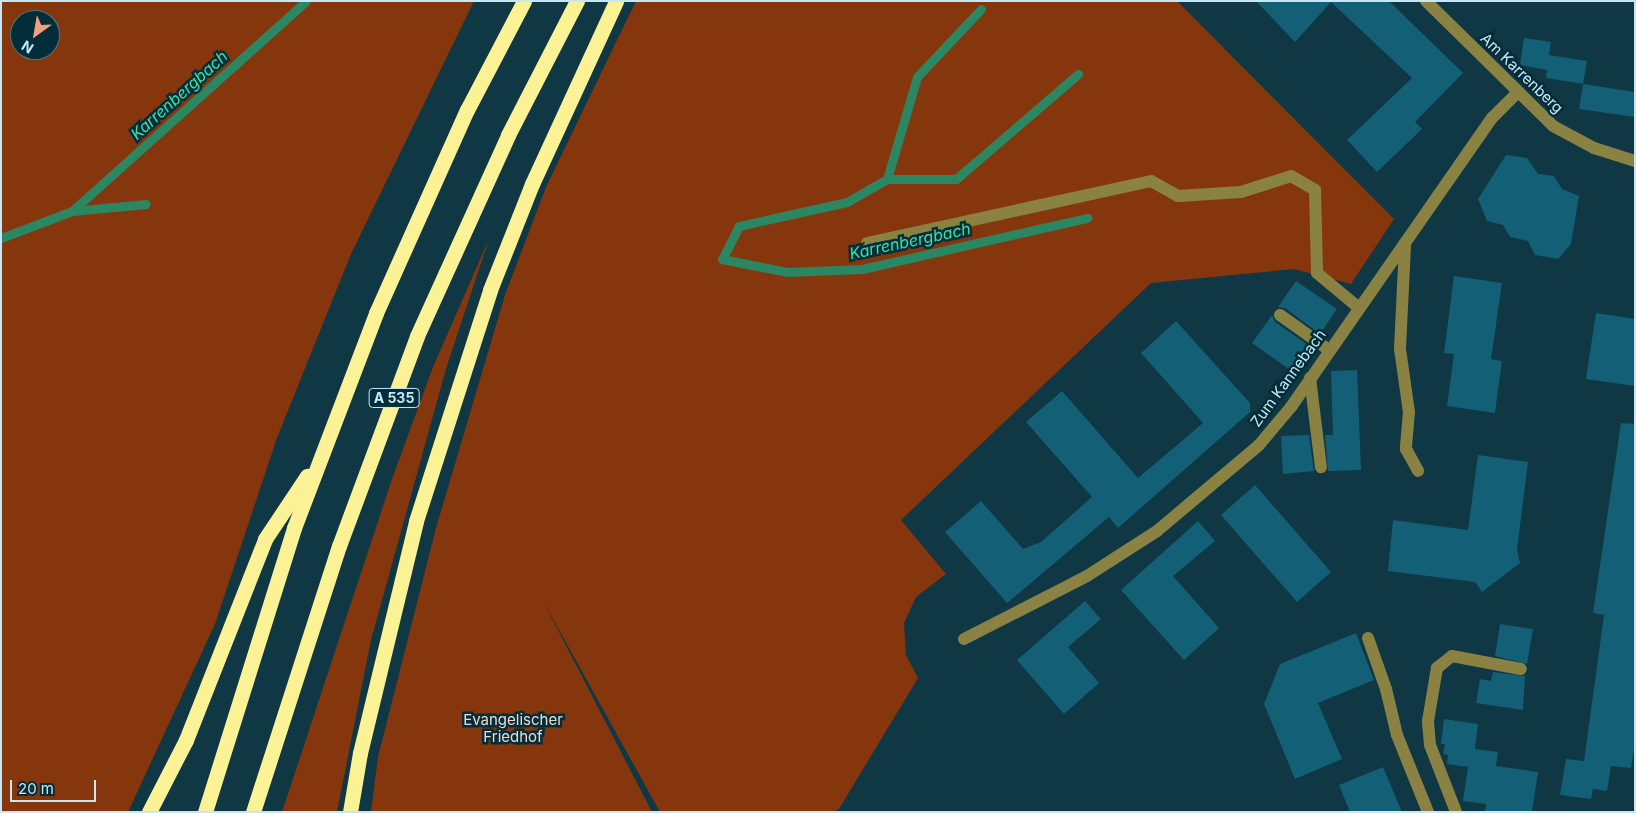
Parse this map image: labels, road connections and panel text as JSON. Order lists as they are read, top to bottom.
{
  "streets": {
    "highway": ["A 535"],
    "street": ["Am Karrenberg", "Zum Kannebach"]
  },
  "crossings": [
    ["Am Karrenberg", "Zum Kannebach"]
  ],
  "water": ["Karrenbergbach"],
  "parks": ["Evangelischer Friedhof"],
  "scale_bar": "20 m",
  "north": "bottom left"
}
